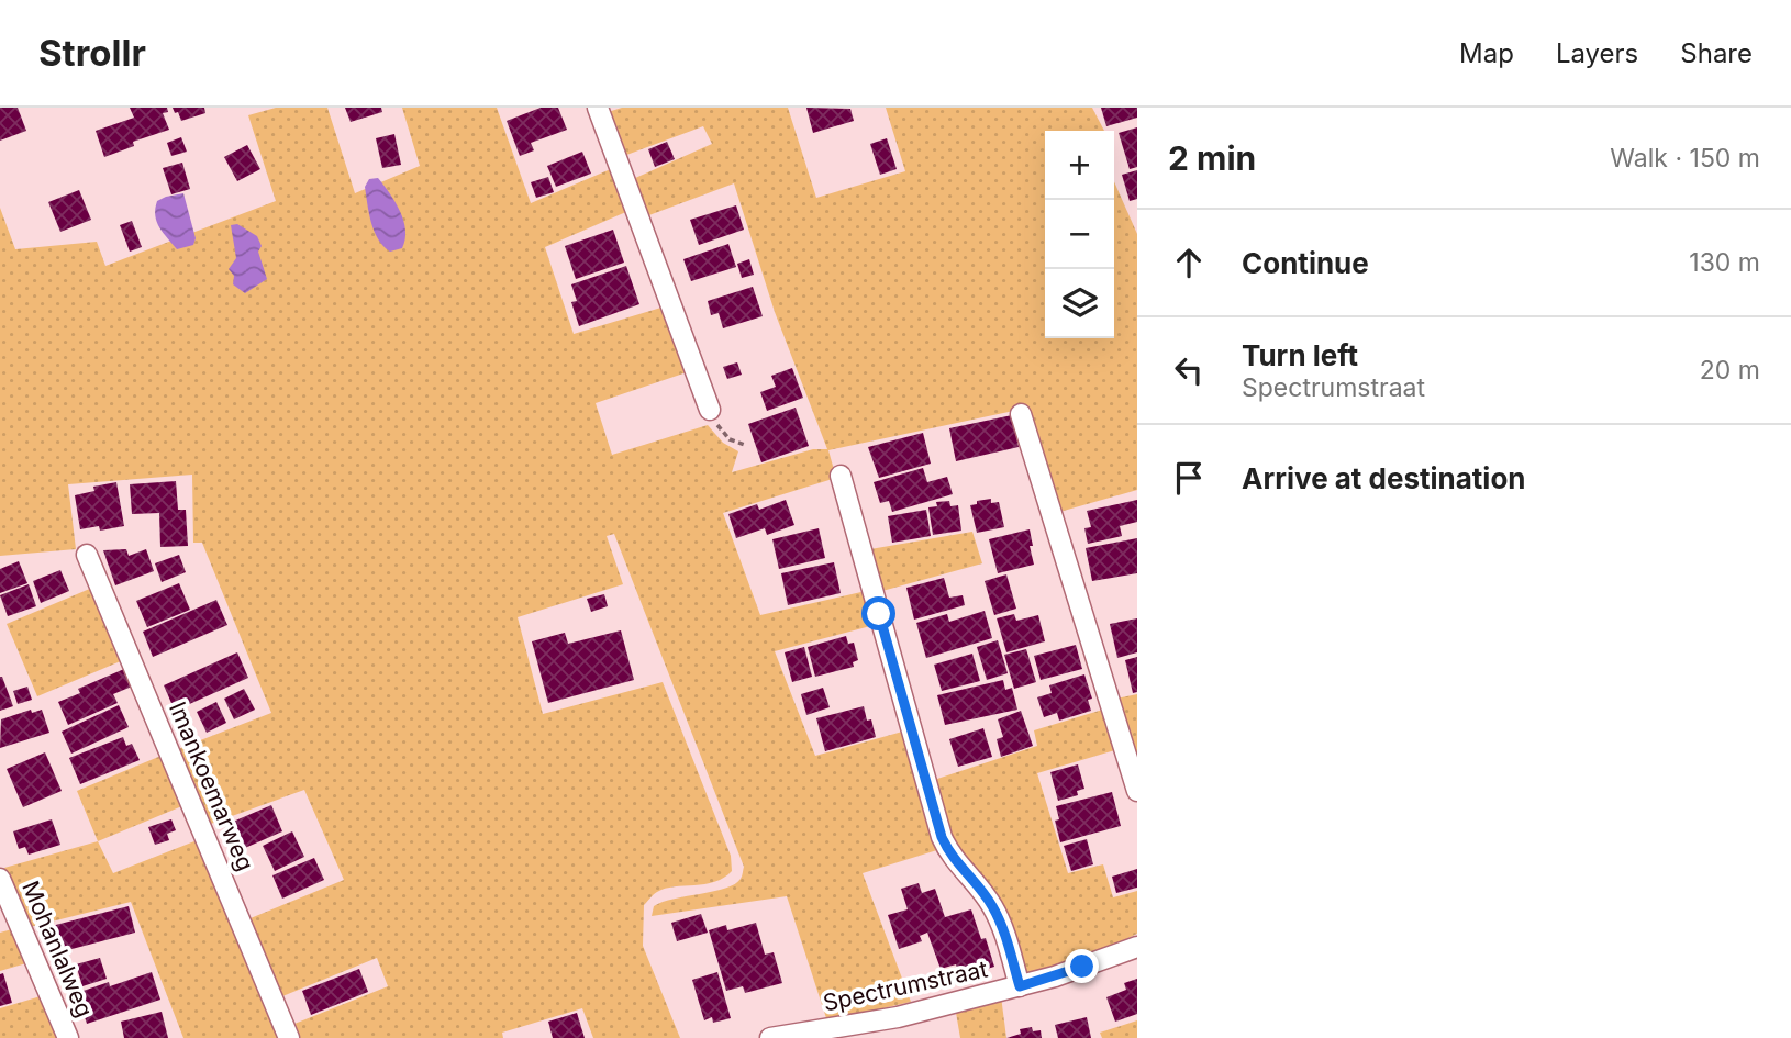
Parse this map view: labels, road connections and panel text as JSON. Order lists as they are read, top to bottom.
{
  "streets": {
    "street": ["Imankoemarweg", "Mohanlalweg", "Spectrumstraat"]
  },
  "page": {
    "header": "Strollr",
    "nav": ["Map", "Layers", "Share"],
    "heading": ["2 min", "Walk · 150 m"],
    "map_buttons": ["+", "−"],
    "list": [
      ["Continue", "130 m"],
      ["Turn left", "Spectrumstraat", "20 m"],
      "Arrive at destination"
    ]
  }
}
